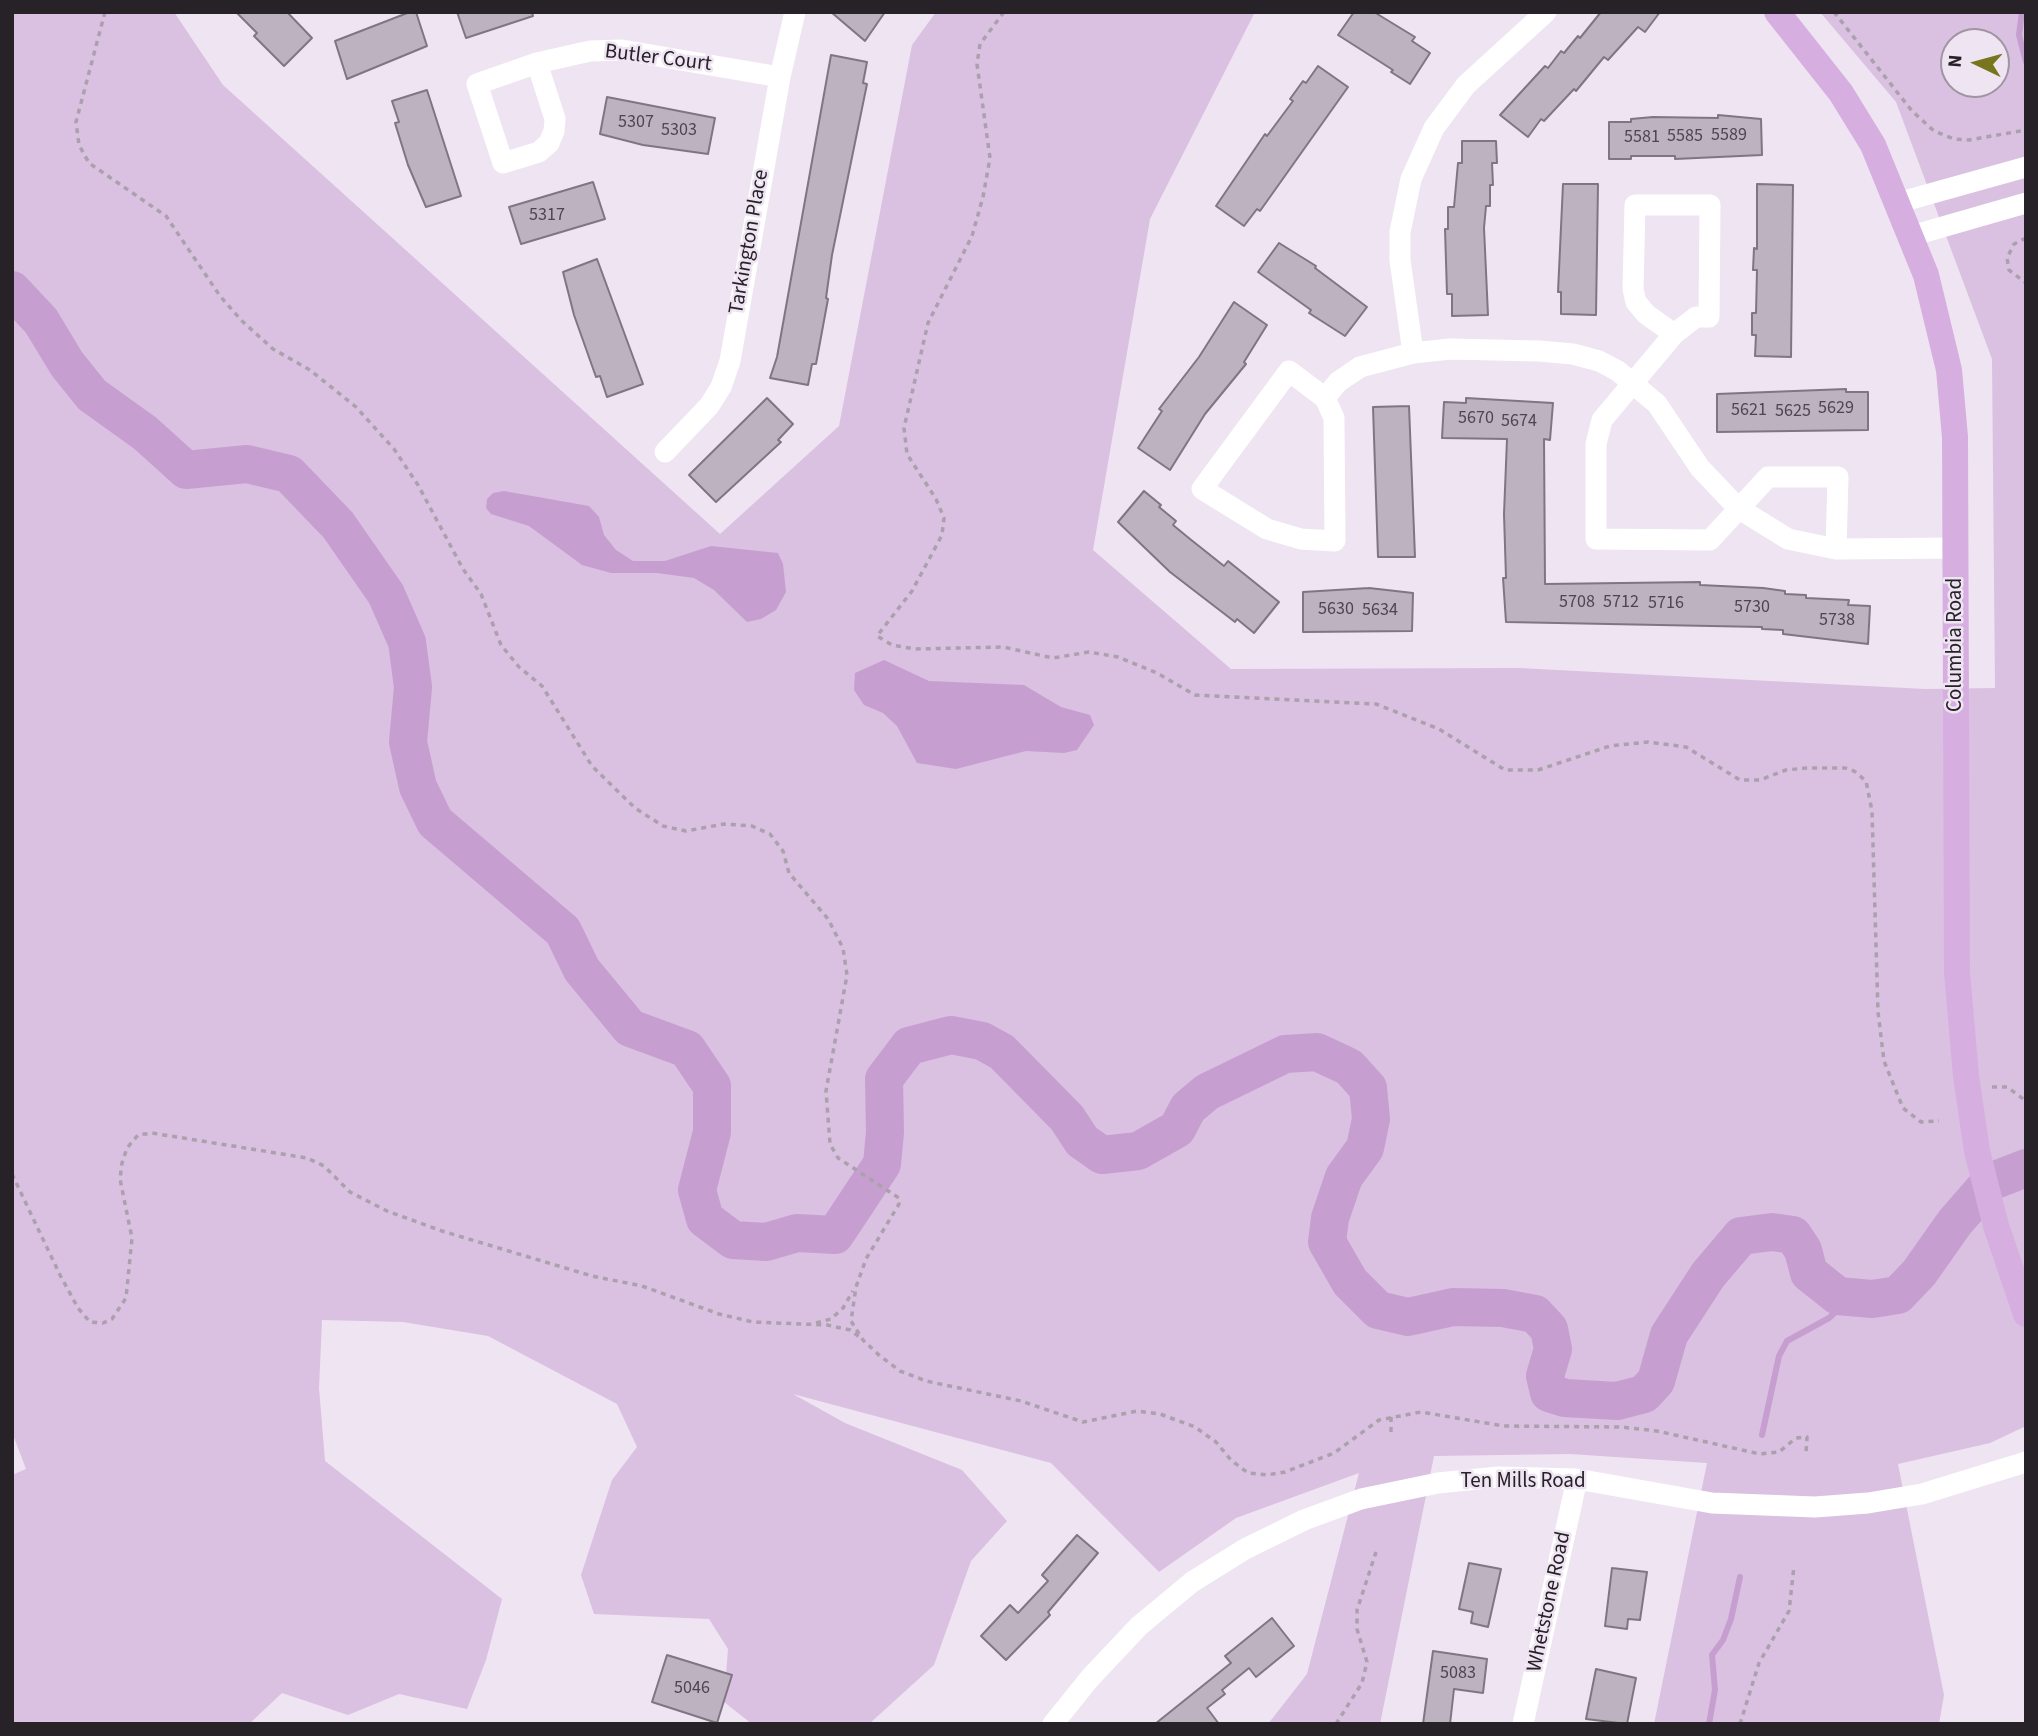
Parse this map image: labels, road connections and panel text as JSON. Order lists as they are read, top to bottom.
{
  "streets": {
    "main road": ["Columbia Road"],
    "street": [
      "Butler Court",
      "Tarkington Place",
      "Ten Mills Road",
      "Whetstone Road"
    ]
  },
  "crossings": [
    ["Butler Court", "Tarkington Place"],
    ["Ten Mills Road", "Whetstone Road"]
  ],
  "house_numbers": [
    "5307",
    "5303",
    "5589",
    "5585",
    "5581",
    "5317",
    "5629",
    "5621",
    "5625",
    "5670",
    "5674",
    "5708",
    "5712",
    "5716",
    "5730",
    "5630",
    "5634",
    "5738",
    "5083",
    "5046"
  ],
  "north": "left"
}
